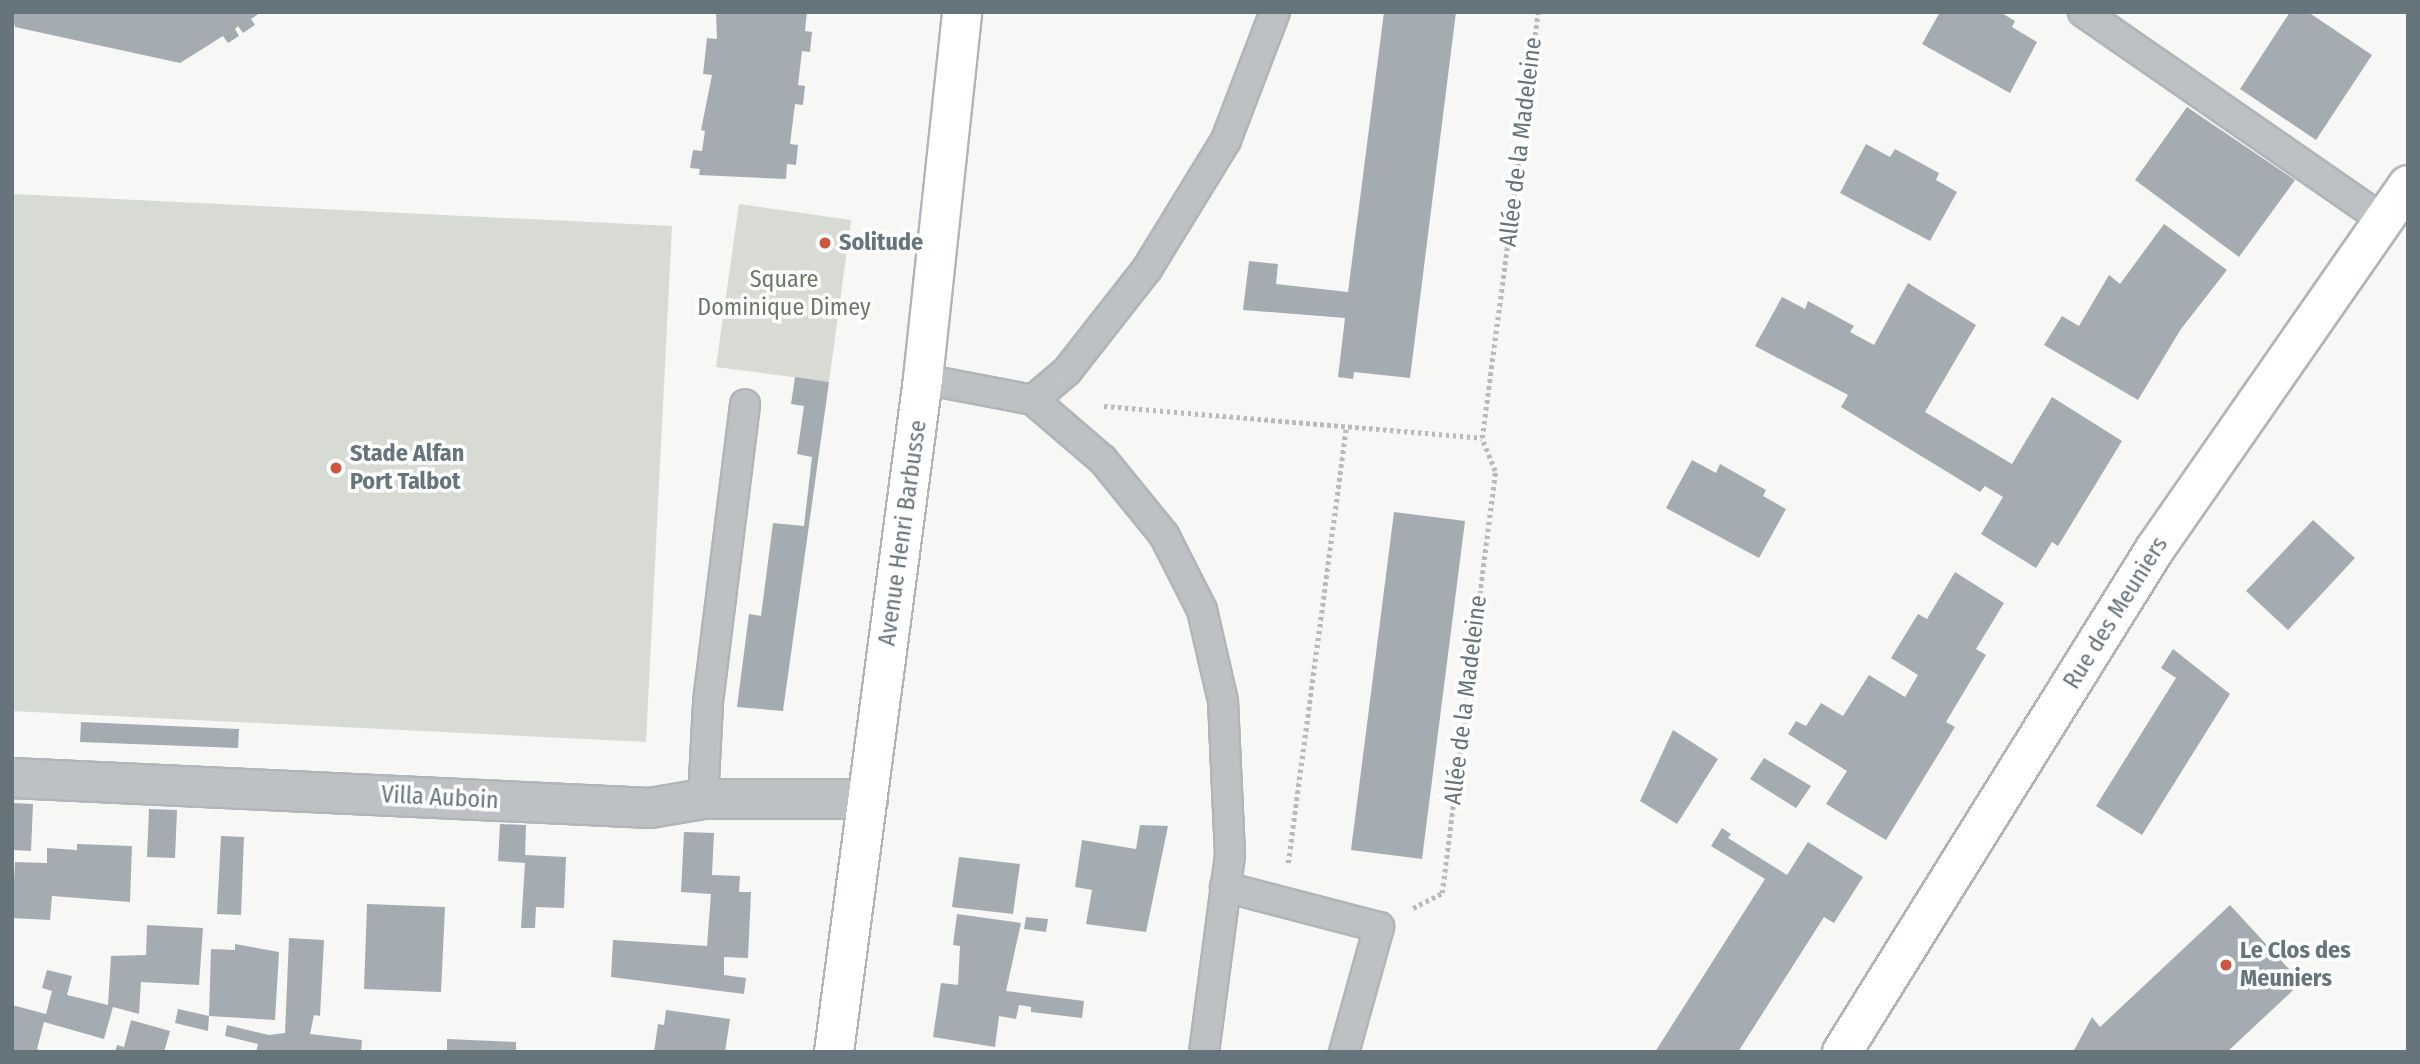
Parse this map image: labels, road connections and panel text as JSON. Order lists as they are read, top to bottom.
{
  "streets": {
    "main road": ["Avenue Henri Barbusse", "Rue des Meuniers"],
    "street": ["Villa Auboin"],
    "path": ["Allée de la Madeleine"]
  },
  "crossings": [
    ["Avenue Henri Barbusse", "Villa Auboin"]
  ],
  "parks": ["Square Dominique Dimey"],
  "places": ["Solitude", "Stade Alfan Port Talbot", "Le Clos des Meuniers"]
}
